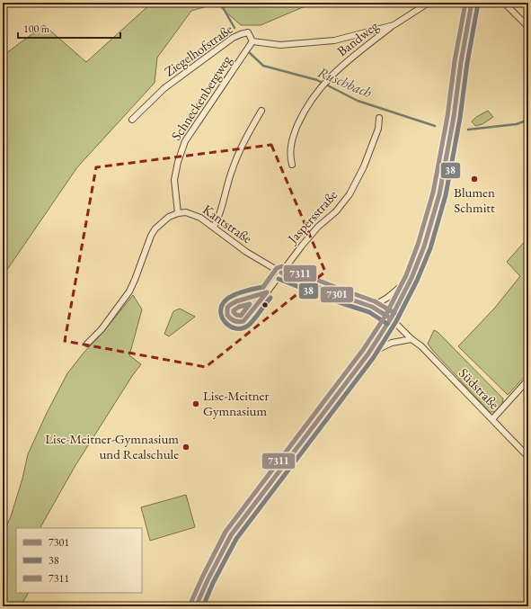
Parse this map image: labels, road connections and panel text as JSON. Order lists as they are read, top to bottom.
{
  "streets": {
    "street": [
      "Bandweg",
      "Ziegelhofstraße",
      "Schneckenbergweg",
      "Jaspersstraße",
      "Kantstraße",
      "Südstraße"
    ]
  },
  "crossings": [
    ["Bandweg", "Ziegelhofstraße"],
    ["Ziegelhofstraße", "Schneckenbergweg"],
    ["Schneckenbergweg", "Kantstraße"],
    ["Jaspersstraße", "Kantstraße"],
    ["Kantstraße", "Südstraße"]
  ],
  "water": ["Ruschbach"],
  "places": ["Blumen Schmitt", "Lise-Meitner Gymnasium", "Lise-Meitner-Gymnasium und Realschule"],
  "lines": ["transit line 7301", "transit line 7311", "transit line 38"],
  "legend": ["7301", "38", "7311"],
  "scale_bar": "100 m"
}
